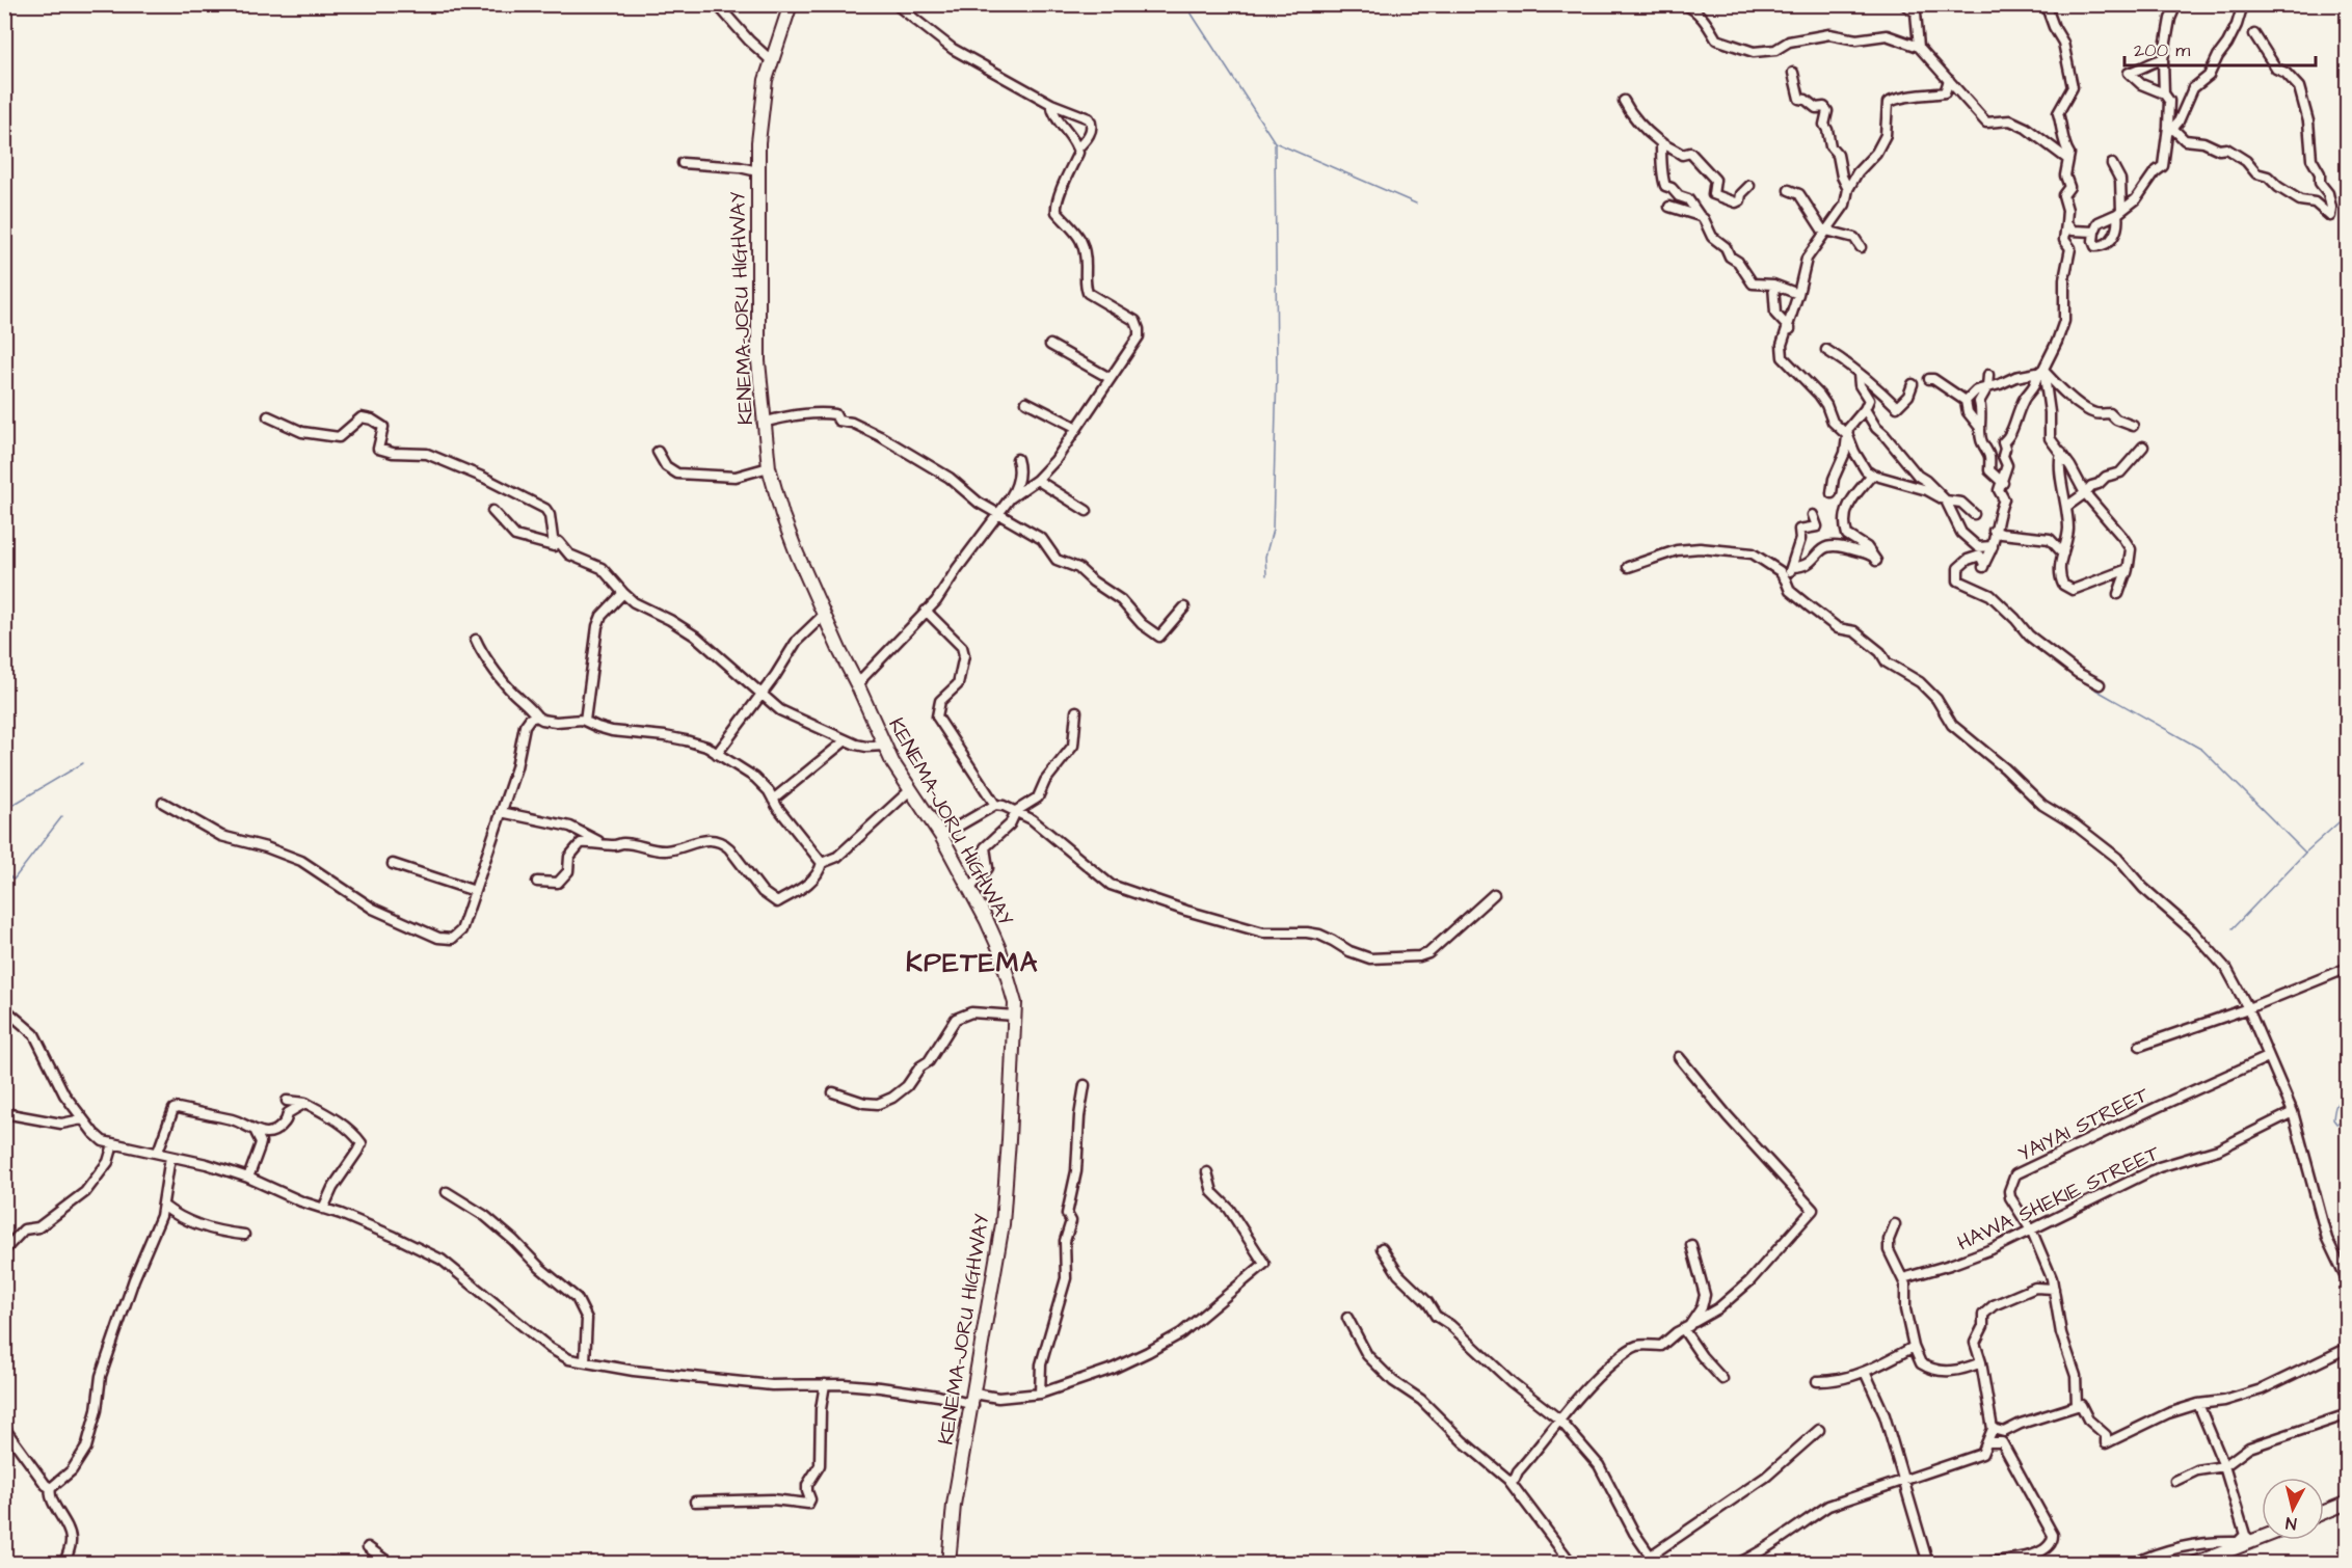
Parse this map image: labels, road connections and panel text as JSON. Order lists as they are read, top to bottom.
{
  "streets": {
    "highway": ["KENEMA-JORU HIGHWAY"],
    "street": ["YAIYAI STREET", "HAWA SHEKIE STREET"]
  },
  "crossings": [
    ["YAIYAI STREET", "HAWA SHEKIE STREET"]
  ],
  "districts": ["KPETEMA"],
  "scale_bar": "200 m",
  "north": "bottom"
}
